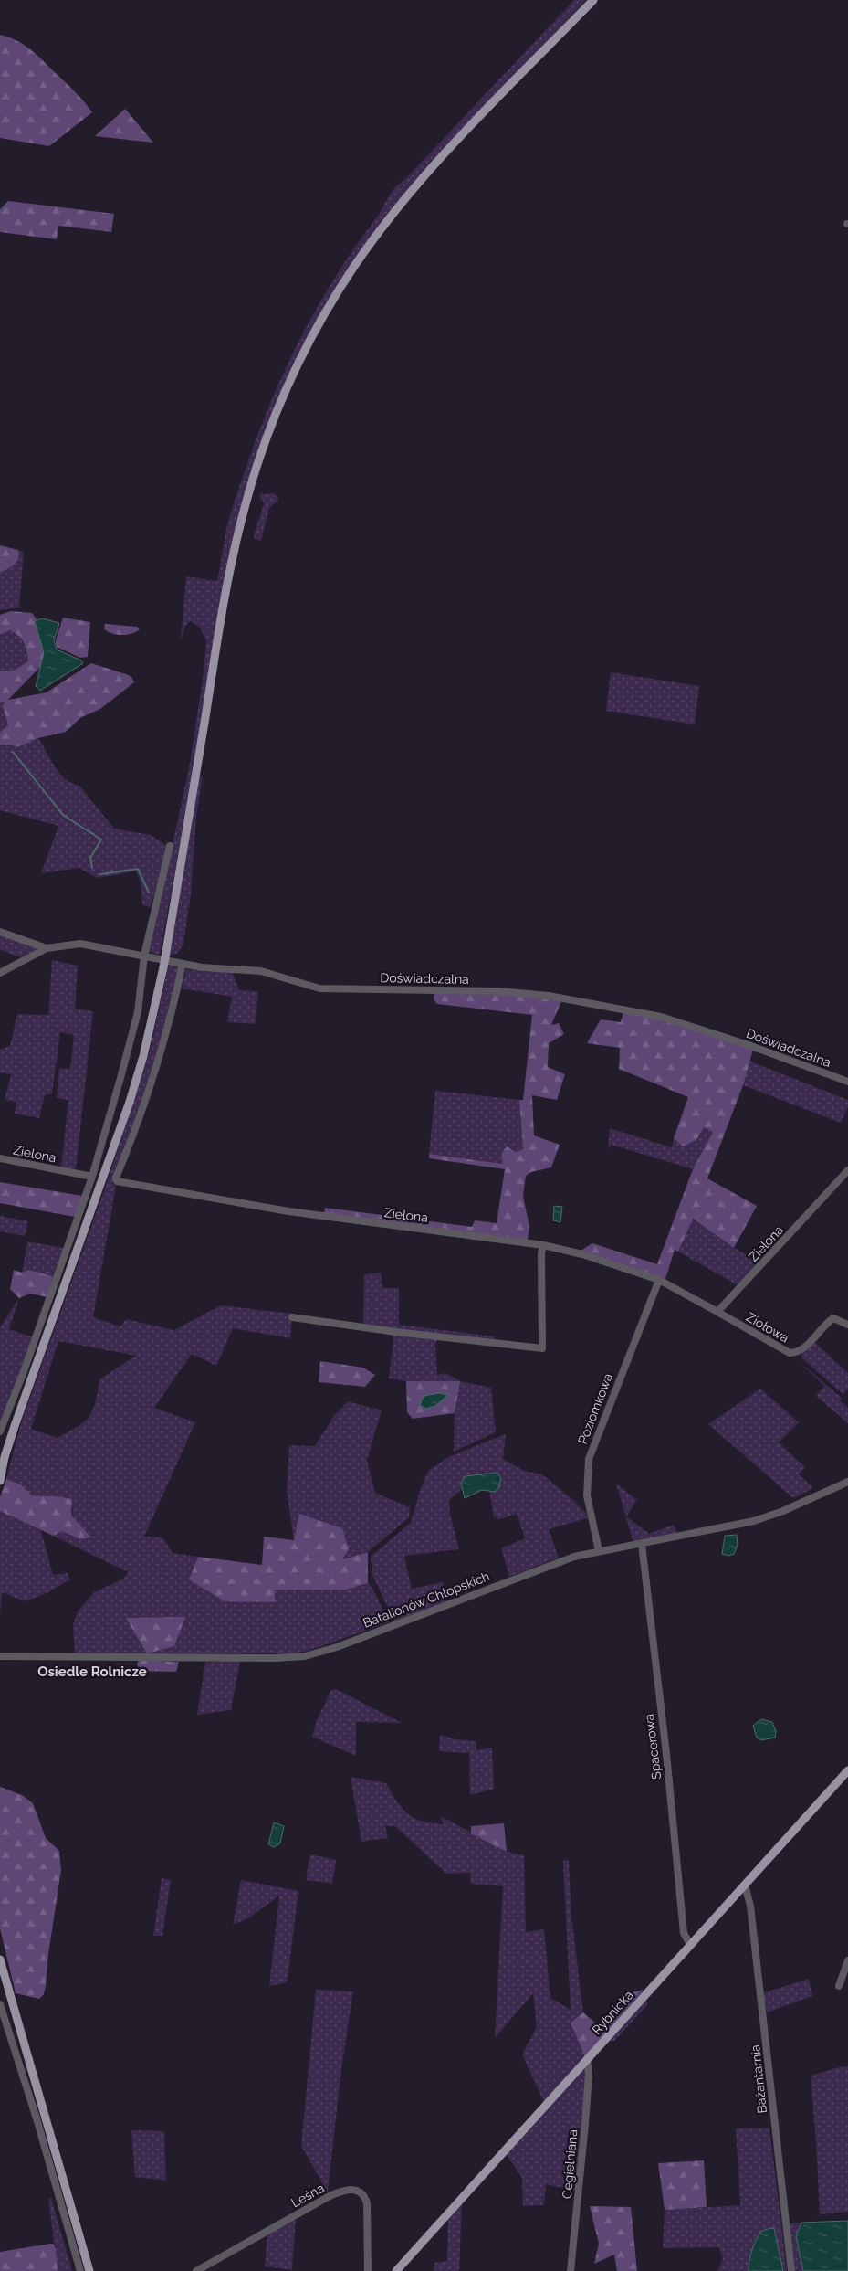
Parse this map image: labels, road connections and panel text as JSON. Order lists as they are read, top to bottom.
{
  "streets": {
    "main road": ["Rybnicka"],
    "street": [
      "Doświadczalna",
      "Zielona",
      "Ziołowa",
      "Poziomkowa",
      "Batalionów Chłopskich",
      "Spacerowa",
      "Bażantarnia",
      "Cegielniana",
      "Leśna"
    ]
  },
  "crossings": [
    ["Doświadczalna", "Zielona"],
    ["Zielona", "Ziołowa"],
    ["Zielona", "Poziomkowa"],
    ["Poziomkowa", "Batalionów Chłopskich"],
    ["Batalionów Chłopskich", "Spacerowa"],
    ["Spacerowa", "Rybnicka"],
    ["Rybnicka", "Bażantarnia"],
    ["Rybnicka", "Cegielniana"]
  ],
  "districts": ["Osiedle Rolnicze"]
}
